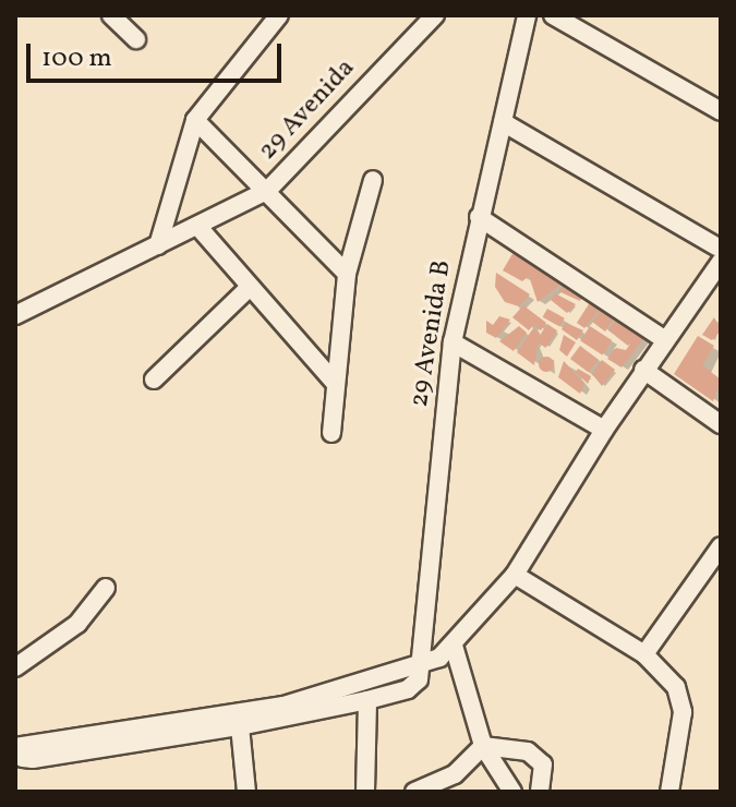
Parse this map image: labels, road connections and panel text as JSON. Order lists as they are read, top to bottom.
{
  "streets": {
    "street": ["29 Avenida", "29 Avenida B"]
  },
  "scale_bar": "100 m"
}
